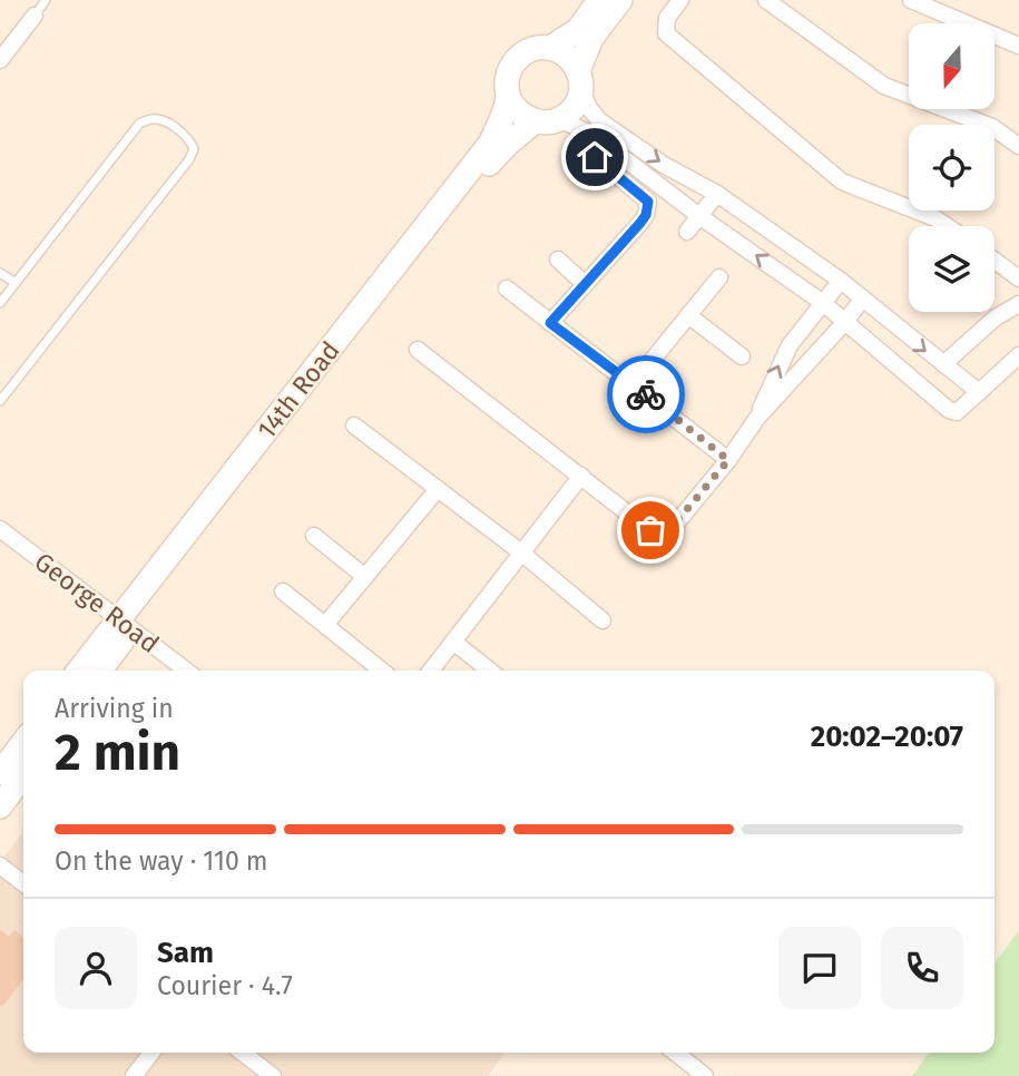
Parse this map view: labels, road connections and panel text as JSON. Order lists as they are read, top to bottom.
{
  "streets": {
    "street": ["14th Road", "George Road"]
  },
  "crossings": [
    ["14th Road", "George Road"]
  ],
  "north": "bottom",
  "page": {
    "heading": ["2 min", "Arriving in", "20:02–20:07"],
    "panel": ["Sam", "Courier · 4.7"],
    "bar": "On the way · 110 m"
  }
}
